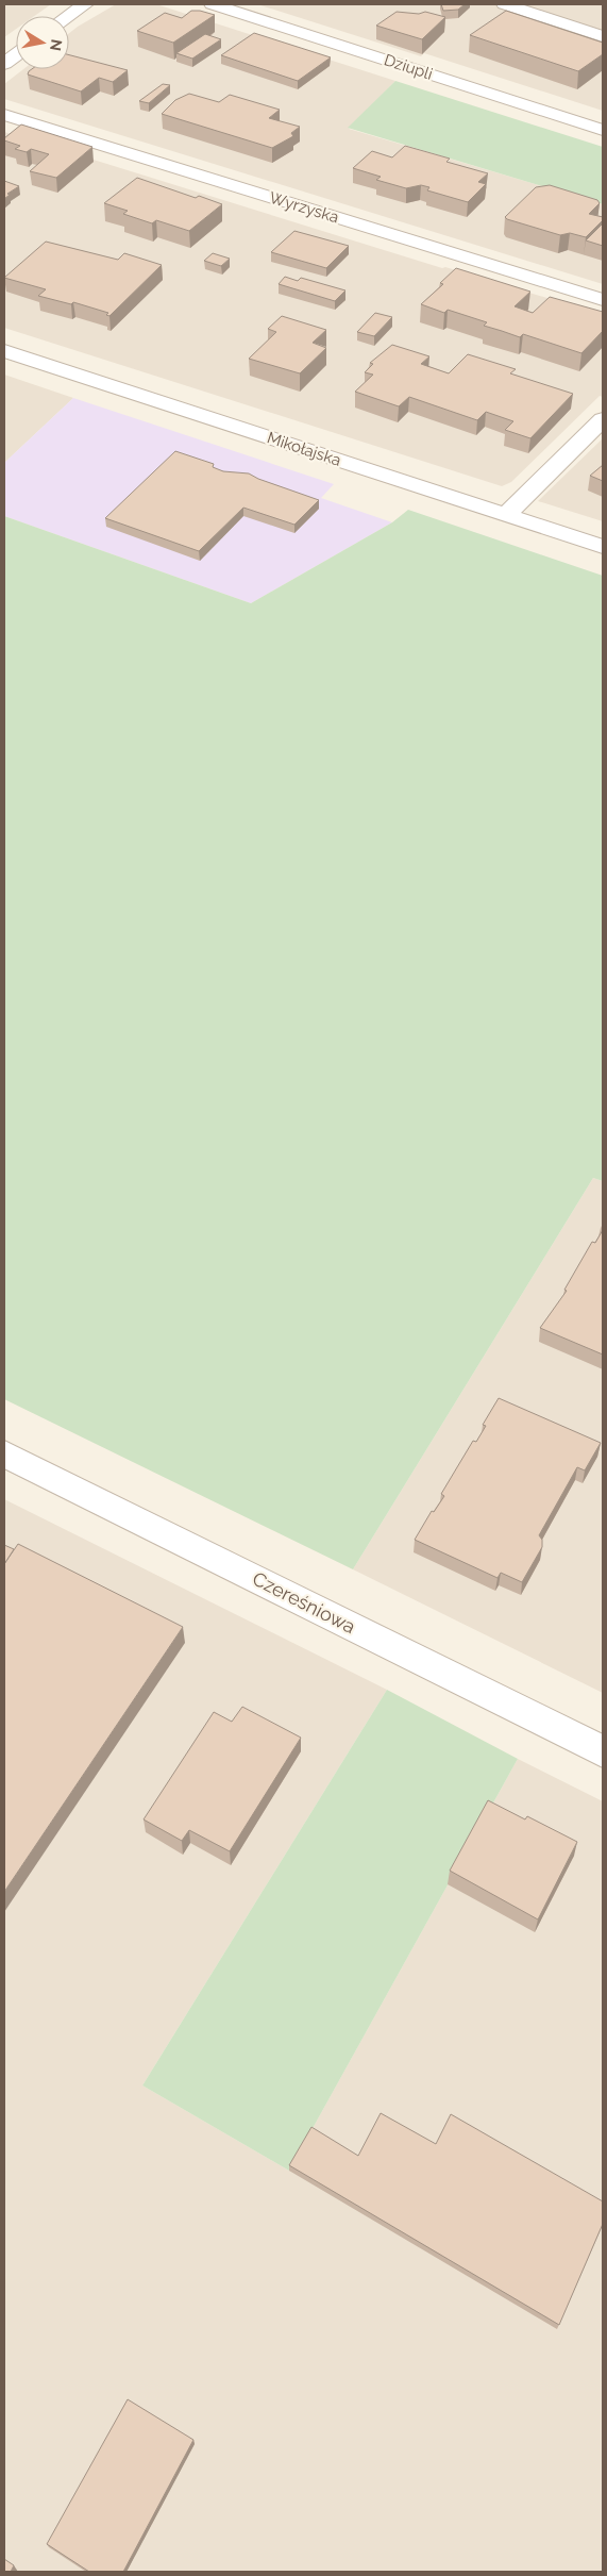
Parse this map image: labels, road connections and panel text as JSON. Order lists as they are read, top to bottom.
{
  "streets": {
    "street": [
      "Dziupli",
      "Wyrzyska",
      "Mikołajska",
      "Czereśniowa"
    ]
  },
  "north": "right"
}
